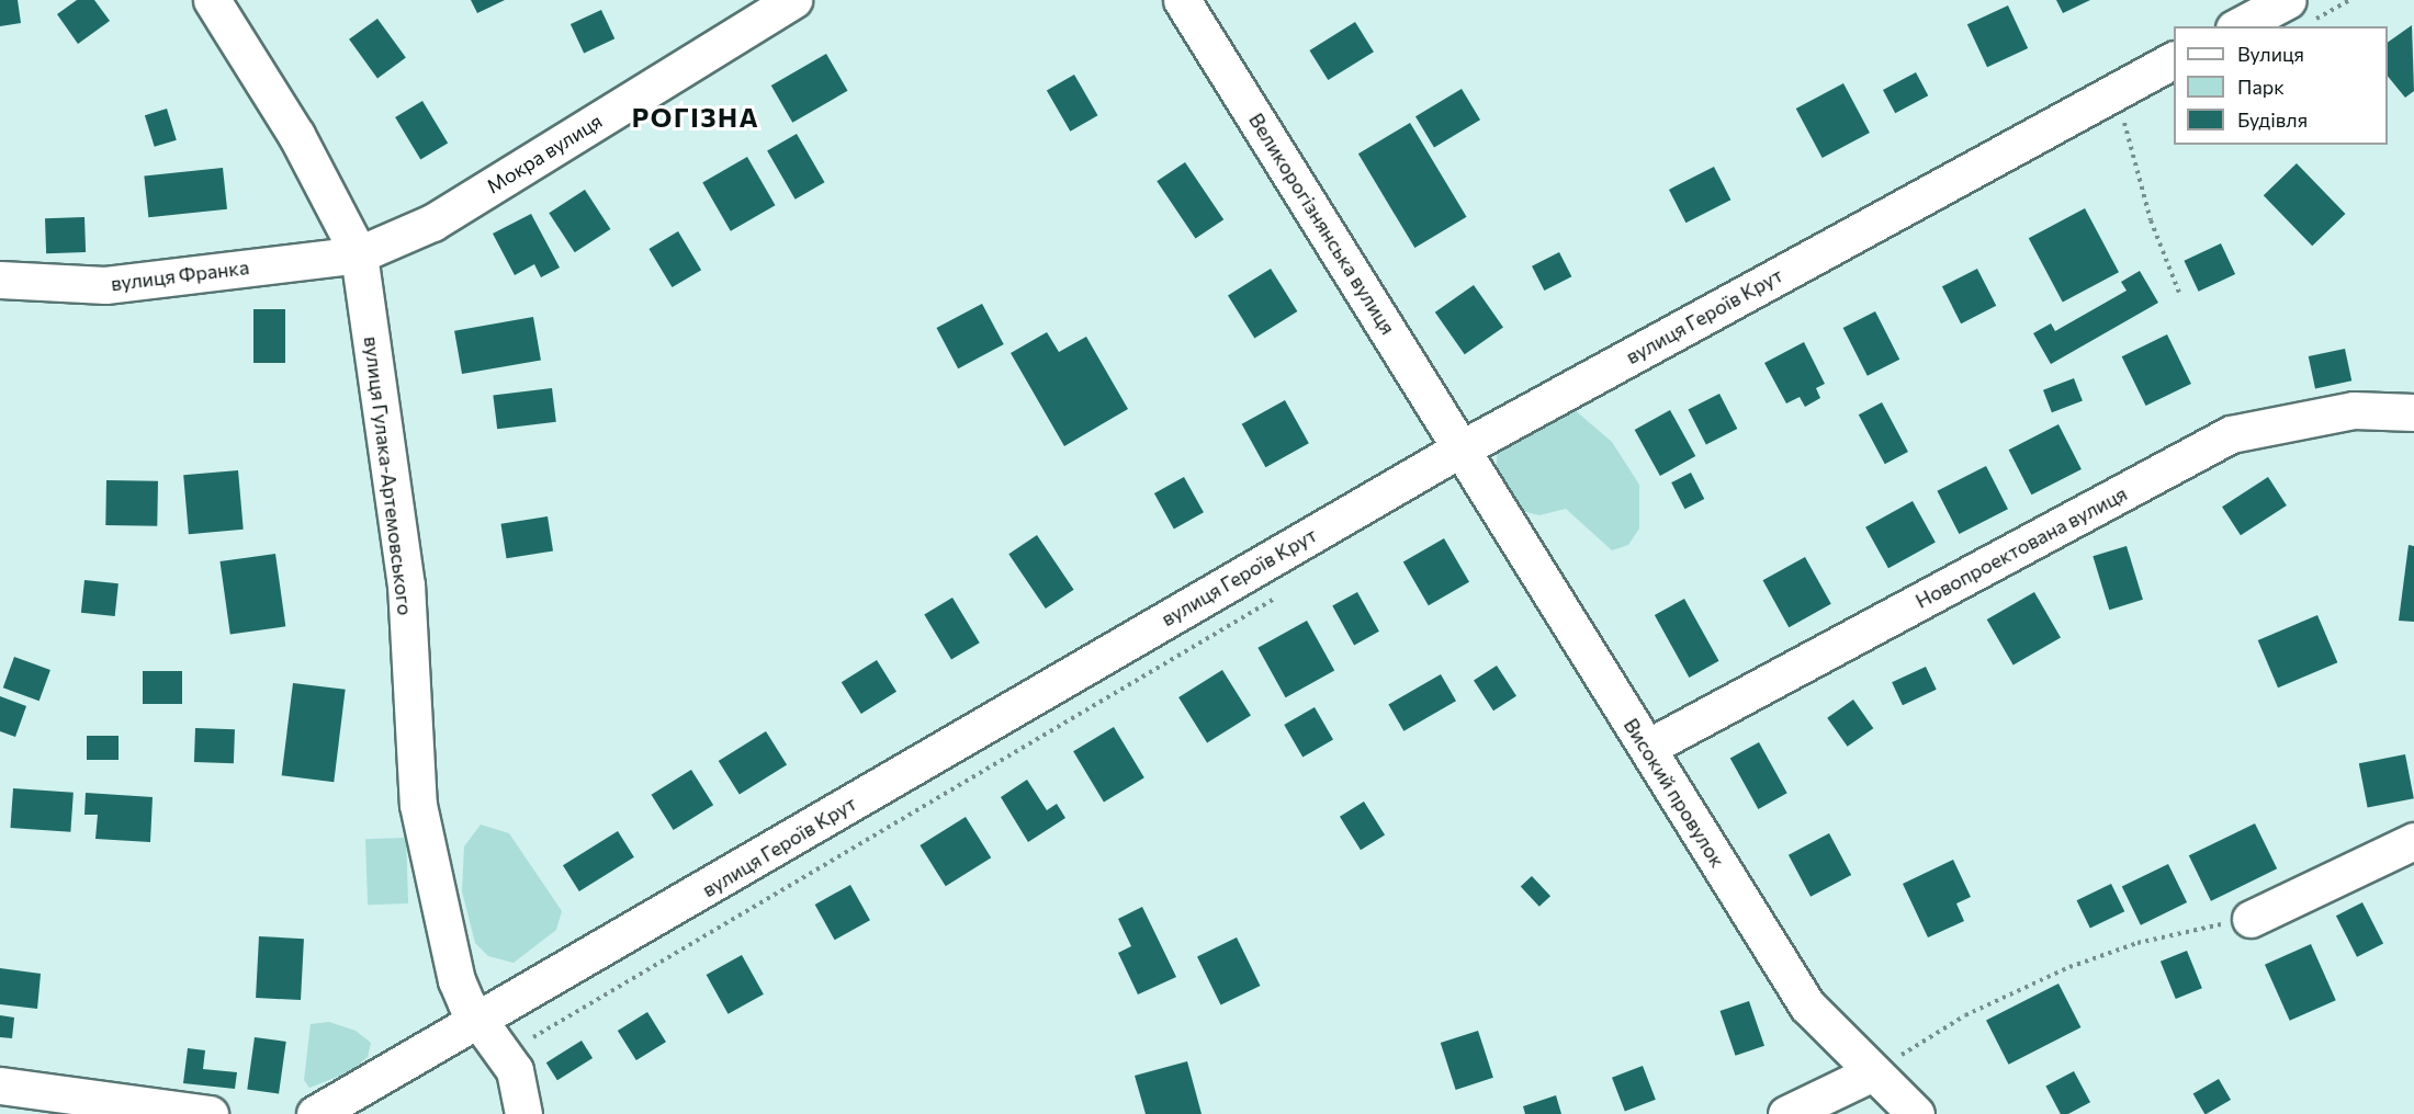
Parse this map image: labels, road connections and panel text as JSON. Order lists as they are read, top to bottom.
{
  "streets": {
    "street": [
      "Мокра вулиця",
      "Великорогізнянська вулиця",
      "вулиця Франка",
      "вулиця Героїв Крут",
      "вулиця Гулака-Артемовського",
      "Новопроектована вулиця",
      "Високий провулок"
    ]
  },
  "crossings": [
    ["Мокра вулиця", "вулиця Франка"],
    ["Мокра вулиця", "вулиця Гулака-Артемовського"],
    ["Великорогізнянська вулиця", "вулиця Героїв Крут"],
    ["Великорогізнянська вулиця", "Високий провулок"],
    ["вулиця Франка", "вулиця Гулака-Артемовського"],
    ["вулиця Героїв Крут", "вулиця Гулака-Артемовського"],
    ["вулиця Героїв Крут", "Високий провулок"],
    ["Новопроектована вулиця", "Високий провулок"]
  ],
  "districts": ["РОГІЗНА"],
  "legend": ["Вулиця", "Парк", "Будівля"]
}
